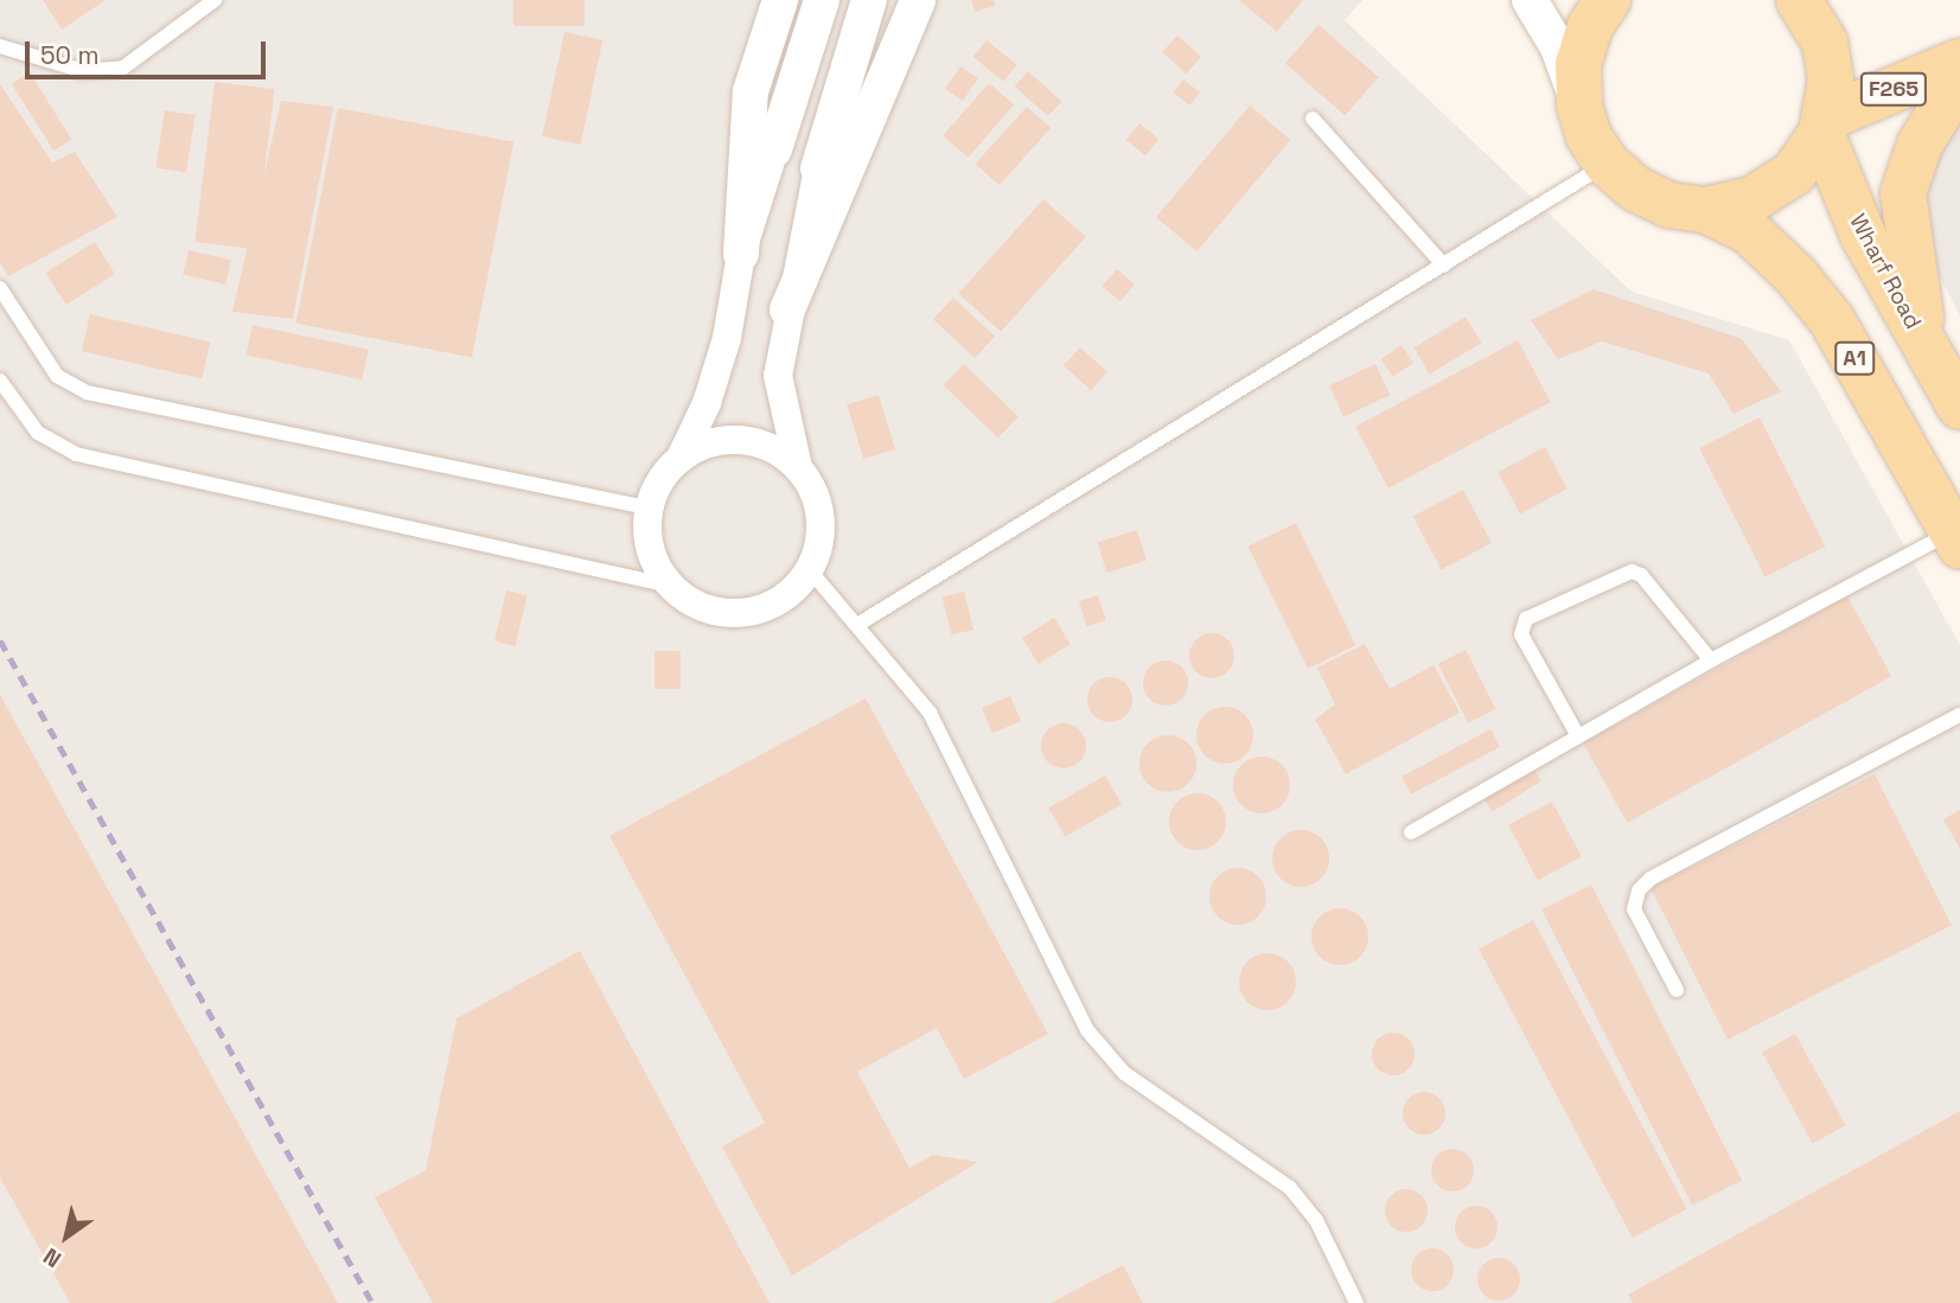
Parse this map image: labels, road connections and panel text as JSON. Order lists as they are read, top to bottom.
{
  "streets": {
    "main road": ["F265", "Wharf Road", "A1"]
  },
  "crossings": [
    ["F265", "Wharf Road"]
  ],
  "scale_bar": "50 m",
  "north": "bottom left"
}
